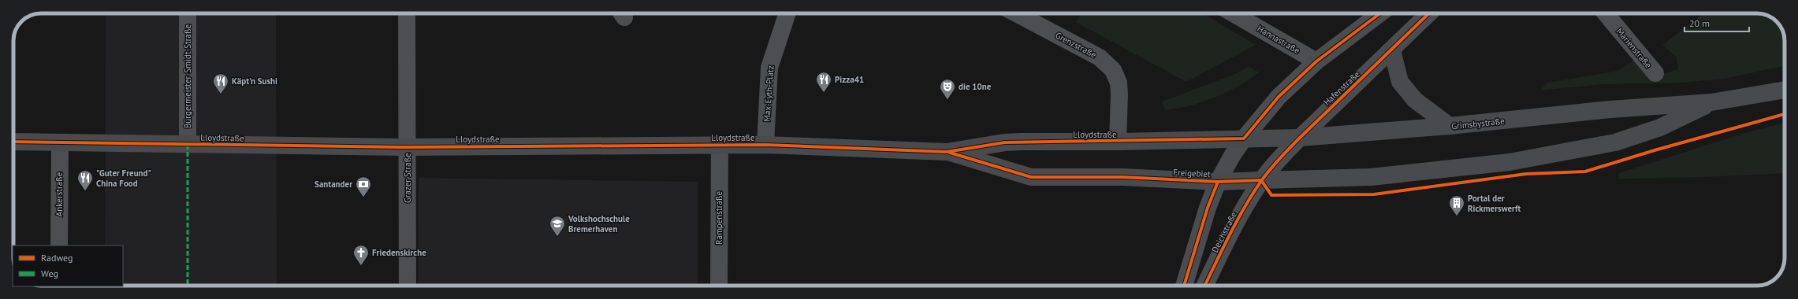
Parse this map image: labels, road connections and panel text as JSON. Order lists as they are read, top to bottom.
{
  "streets": {
    "main road": [
      "Hafenstraße",
      "Grimsbystraße",
      "Lloydstraße",
      "Freigebiet",
      "Deichstraße"
    ],
    "street": [
      "Hannastraße",
      "Grenzstraße",
      "Marienstraße",
      "Bürgermeister-Smidt-Straße",
      "Max-Eyth-Platz",
      "Grazer Straße",
      "Ankerstraße",
      "Rampenstraße"
    ]
  },
  "crossings": [
    ["Grenzstraße", "Lloydstraße"],
    ["Bürgermeister-Smidt-Straße", "Lloydstraße"],
    ["Hafenstraße", "Grimsbystraße"],
    ["Hafenstraße", "Freigebiet"],
    ["Hafenstraße", "Deichstraße"],
    ["Max-Eyth-Platz", "Lloydstraße"],
    ["Grimsbystraße", "Lloydstraße"],
    ["Grimsbystraße", "Freigebiet"],
    ["Grimsbystraße", "Deichstraße"],
    ["Lloydstraße", "Freigebiet"],
    ["Lloydstraße", "Grazer Straße"],
    ["Lloydstraße", "Ankerstraße"],
    ["Lloydstraße", "Rampenstraße"],
    ["Freigebiet", "Deichstraße"]
  ],
  "places": {
    "restaurant": ["Pizza41", "Käpt'n Sushi", "\"Guter Freund\" China Food"],
    "theatre": ["die 10ne"],
    "bank": ["Santander"],
    "building": ["Portal der Rickmerswerft"],
    "school or university": ["Volkshochschule Bremerhaven"],
    "church": ["Friedenskirche"]
  },
  "legend": ["Radweg", "Weg"],
  "scale_bar": "20 m"
}
